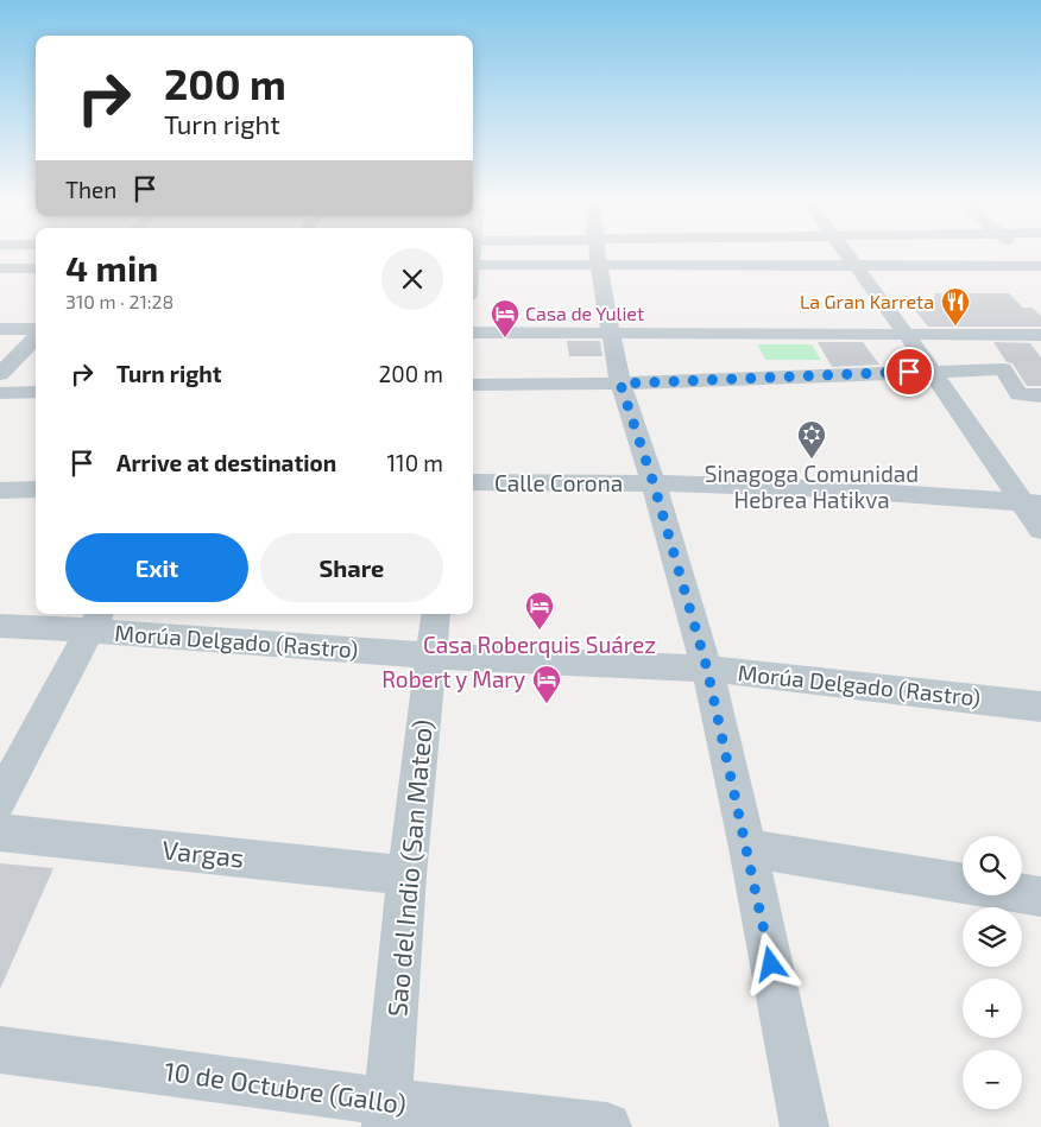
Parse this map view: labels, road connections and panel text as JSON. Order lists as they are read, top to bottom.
{
  "streets": {
    "street": [
      "Calle Corona",
      "Morúa Delgado (Rastro)",
      "Vargas",
      "Sao del Indio (San Mateo)",
      "10 de Octubre (Gallo)"
    ]
  },
  "crossings": [
    ["Morúa Delgado (Rastro)", "Sao del Indio (San Mateo)"],
    ["Vargas", "Sao del Indio (San Mateo)"],
    ["Sao del Indio (San Mateo)", "10 de Octubre (Gallo)"]
  ],
  "places": {
    "restaurant": ["La Gran Karreta"],
    "hotel": ["Casa de Yuliet", "Casa Roberquis Suárez", "Robert y Mary"],
    "synagogue": ["Sinagoga Comunidad Hebrea Hatikva"]
  },
  "page": {
    "turn": ["200 m", "Turn right"],
    "then": "Then",
    "heading": ["4 min", "310 m · 21:28"],
    "list": [
      {
        "name": "Turn right",
        "value": "200 m"
      },
      {
        "name": "Arrive at destination",
        "value": "110 m"
      }
    ],
    "buttons": ["Exit", "Share"],
    "map_buttons": ["+", "−"]
  }
}
